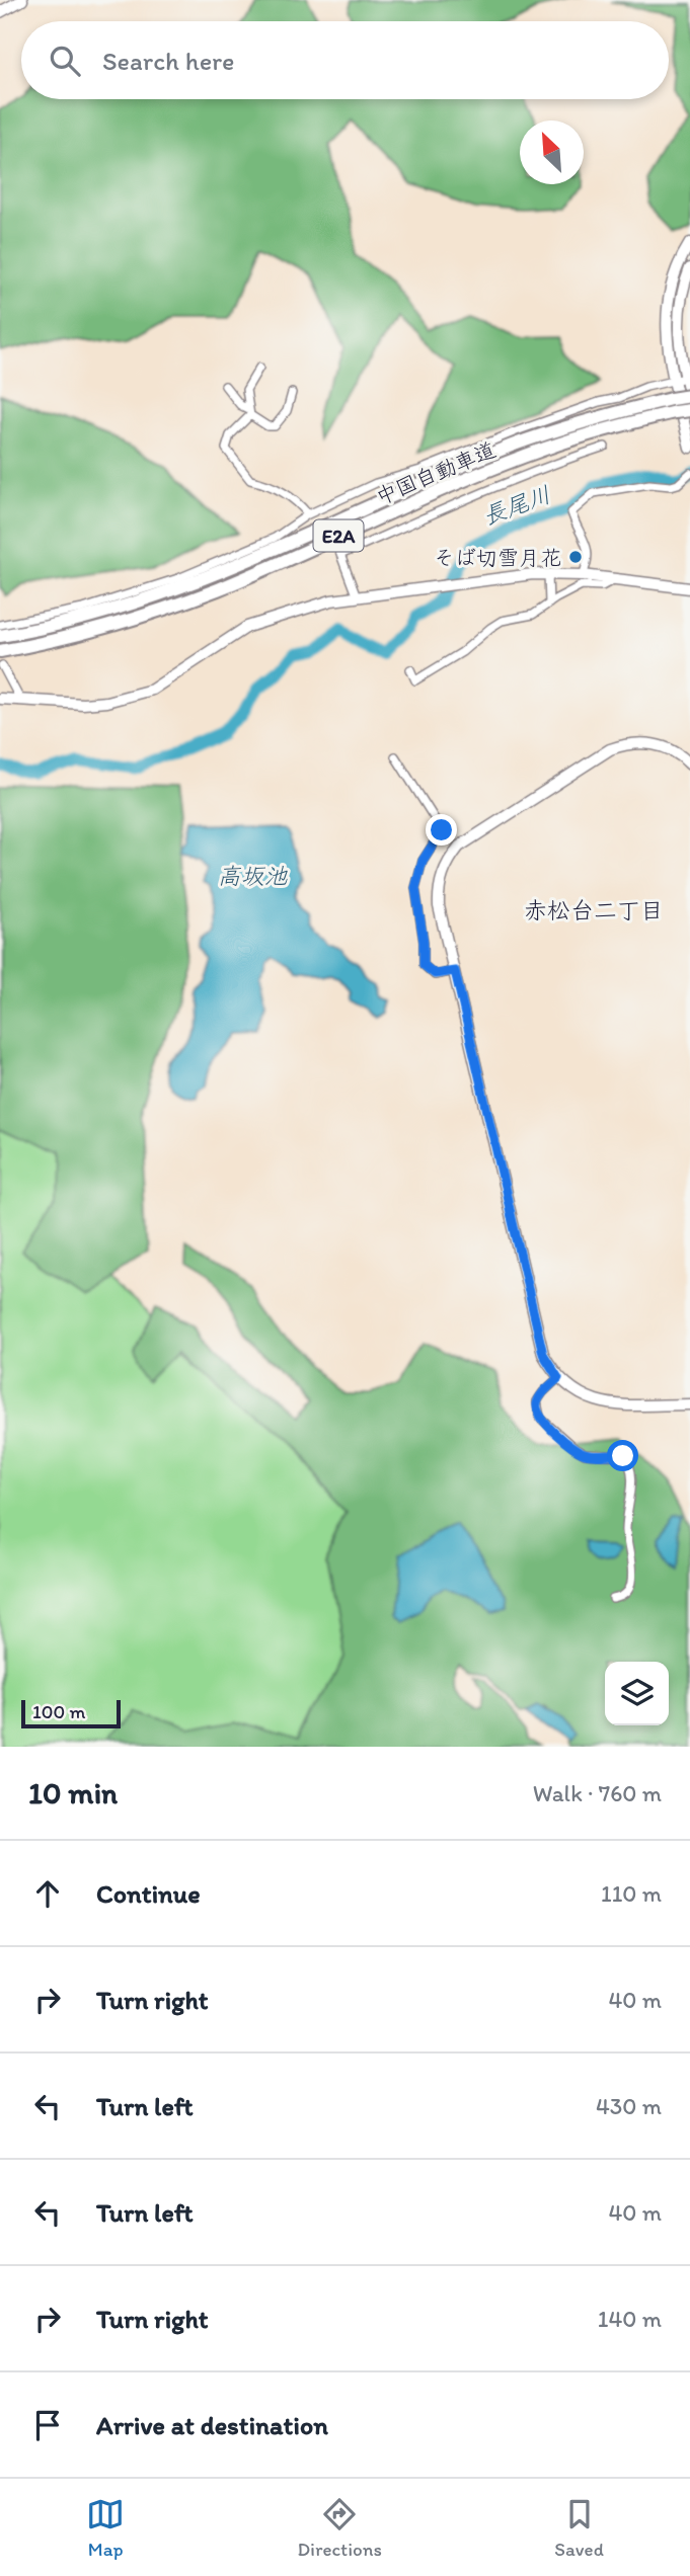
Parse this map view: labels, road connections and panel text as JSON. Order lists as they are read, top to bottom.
{
  "streets": {
    "highway": ["中国自動車道", "E2A"]
  },
  "districts": ["赤松台二丁目"],
  "water": ["長尾川", "高坂池"],
  "places": ["そば切雪月花"],
  "scale_bar": "100 m",
  "north": "top left",
  "page": {
    "search": "Search here",
    "scale": "100 m",
    "heading": ["10 min", "Walk · 760 m"],
    "list": [
      ["Continue", "110 m"],
      ["Turn right", "40 m"],
      ["Turn left", "430 m"],
      ["Turn left", "40 m"],
      ["Turn right", "140 m"],
      "Arrive at destination"
    ],
    "nav": ["Map", "Directions", "Saved"]
  }
}
